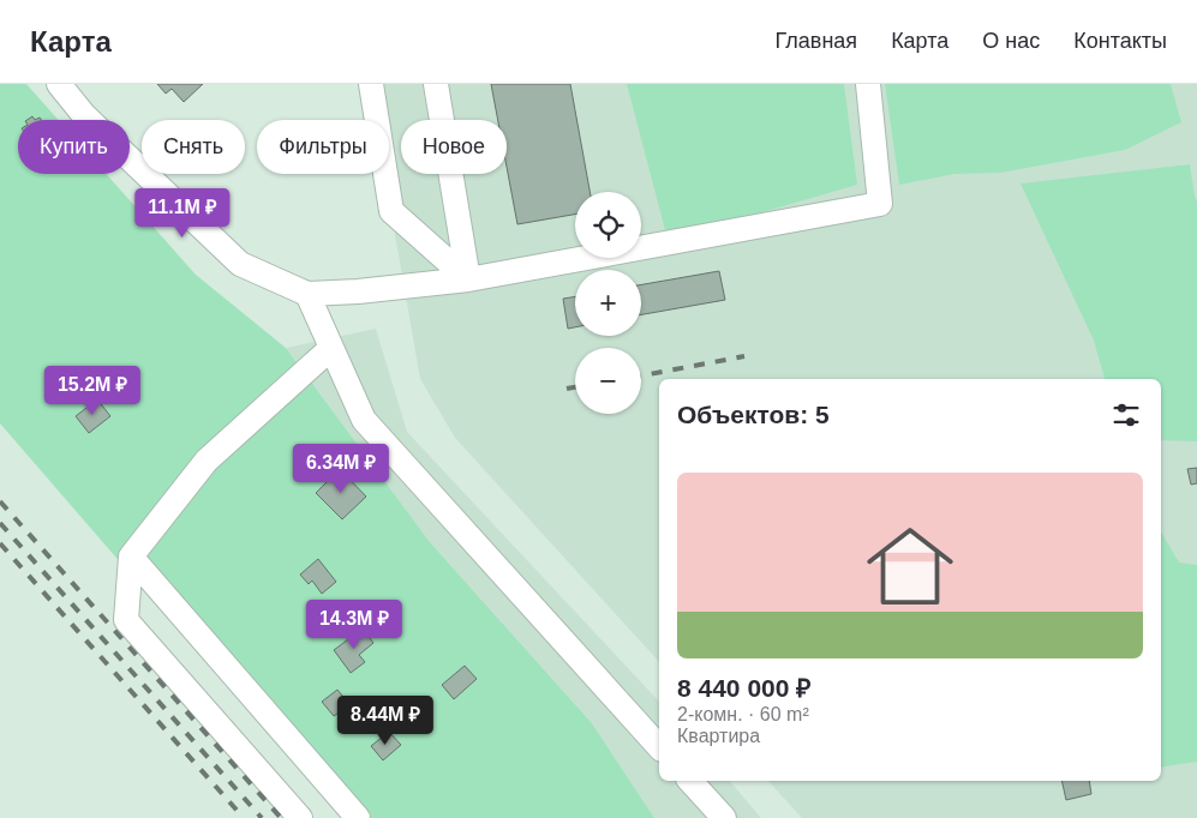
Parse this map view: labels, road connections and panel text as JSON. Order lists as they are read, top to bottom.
{
  "page": {
    "header": "Карта",
    "nav": [
      "Главная",
      "Карта",
      "О нас",
      "Контакты"
    ],
    "chip": [
      "Купить",
      "Снять",
      "Фильтры",
      "Новое"
    ],
    "price": [
      "11.1M ₽",
      "15.2M ₽",
      "6.34M ₽",
      "14.3M ₽",
      "8.44M ₽"
    ],
    "map_buttons": ["+", "−"],
    "heading": "Объектов: 5",
    "list": [
      {
        "name": "8 440 000 ₽",
        "note": "2-комн. · 60 m² · Квартира"
      }
    ]
  }
}
